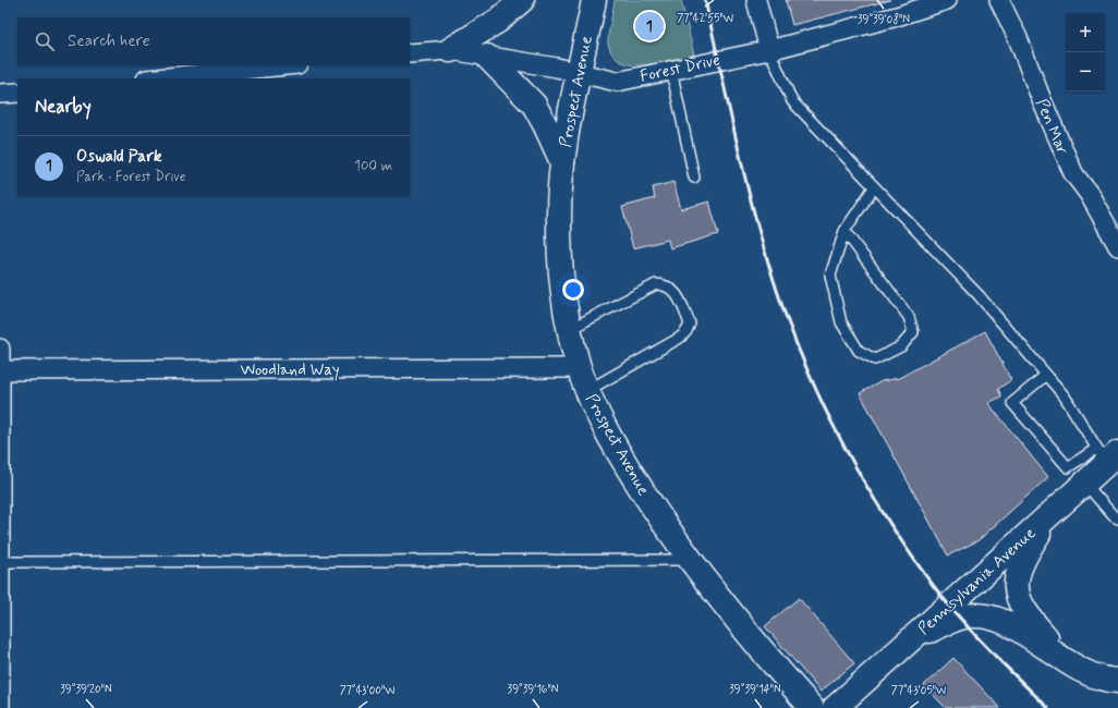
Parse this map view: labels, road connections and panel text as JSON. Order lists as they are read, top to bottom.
{
  "streets": {
    "street": [
      "Forest Drive",
      "Prospect Avenue",
      "Pen Mar",
      "Woodland Way",
      "Pennsylvania Avenue"
    ]
  },
  "crossings": [
    ["Forest Drive", "Prospect Avenue"],
    ["Prospect Avenue", "Woodland Way"]
  ],
  "page": {
    "pins": "1",
    "map_buttons": ["+", "−"],
    "search": "Search here",
    "heading": "Nearby",
    "list": [
      {
        "mark": "1",
        "name": "Oswald Park",
        "note": "Park · Forest Drive",
        "value": "100 m"
      }
    ]
  },
  "coordinates": [
    "77°42'55\"W",
    "39°39'08\"N",
    "39°39'20\"N",
    "39°39'16\"N",
    "39°39'14\"N",
    "77°43'00\"W",
    "77°43'05\"W"
  ]
}
